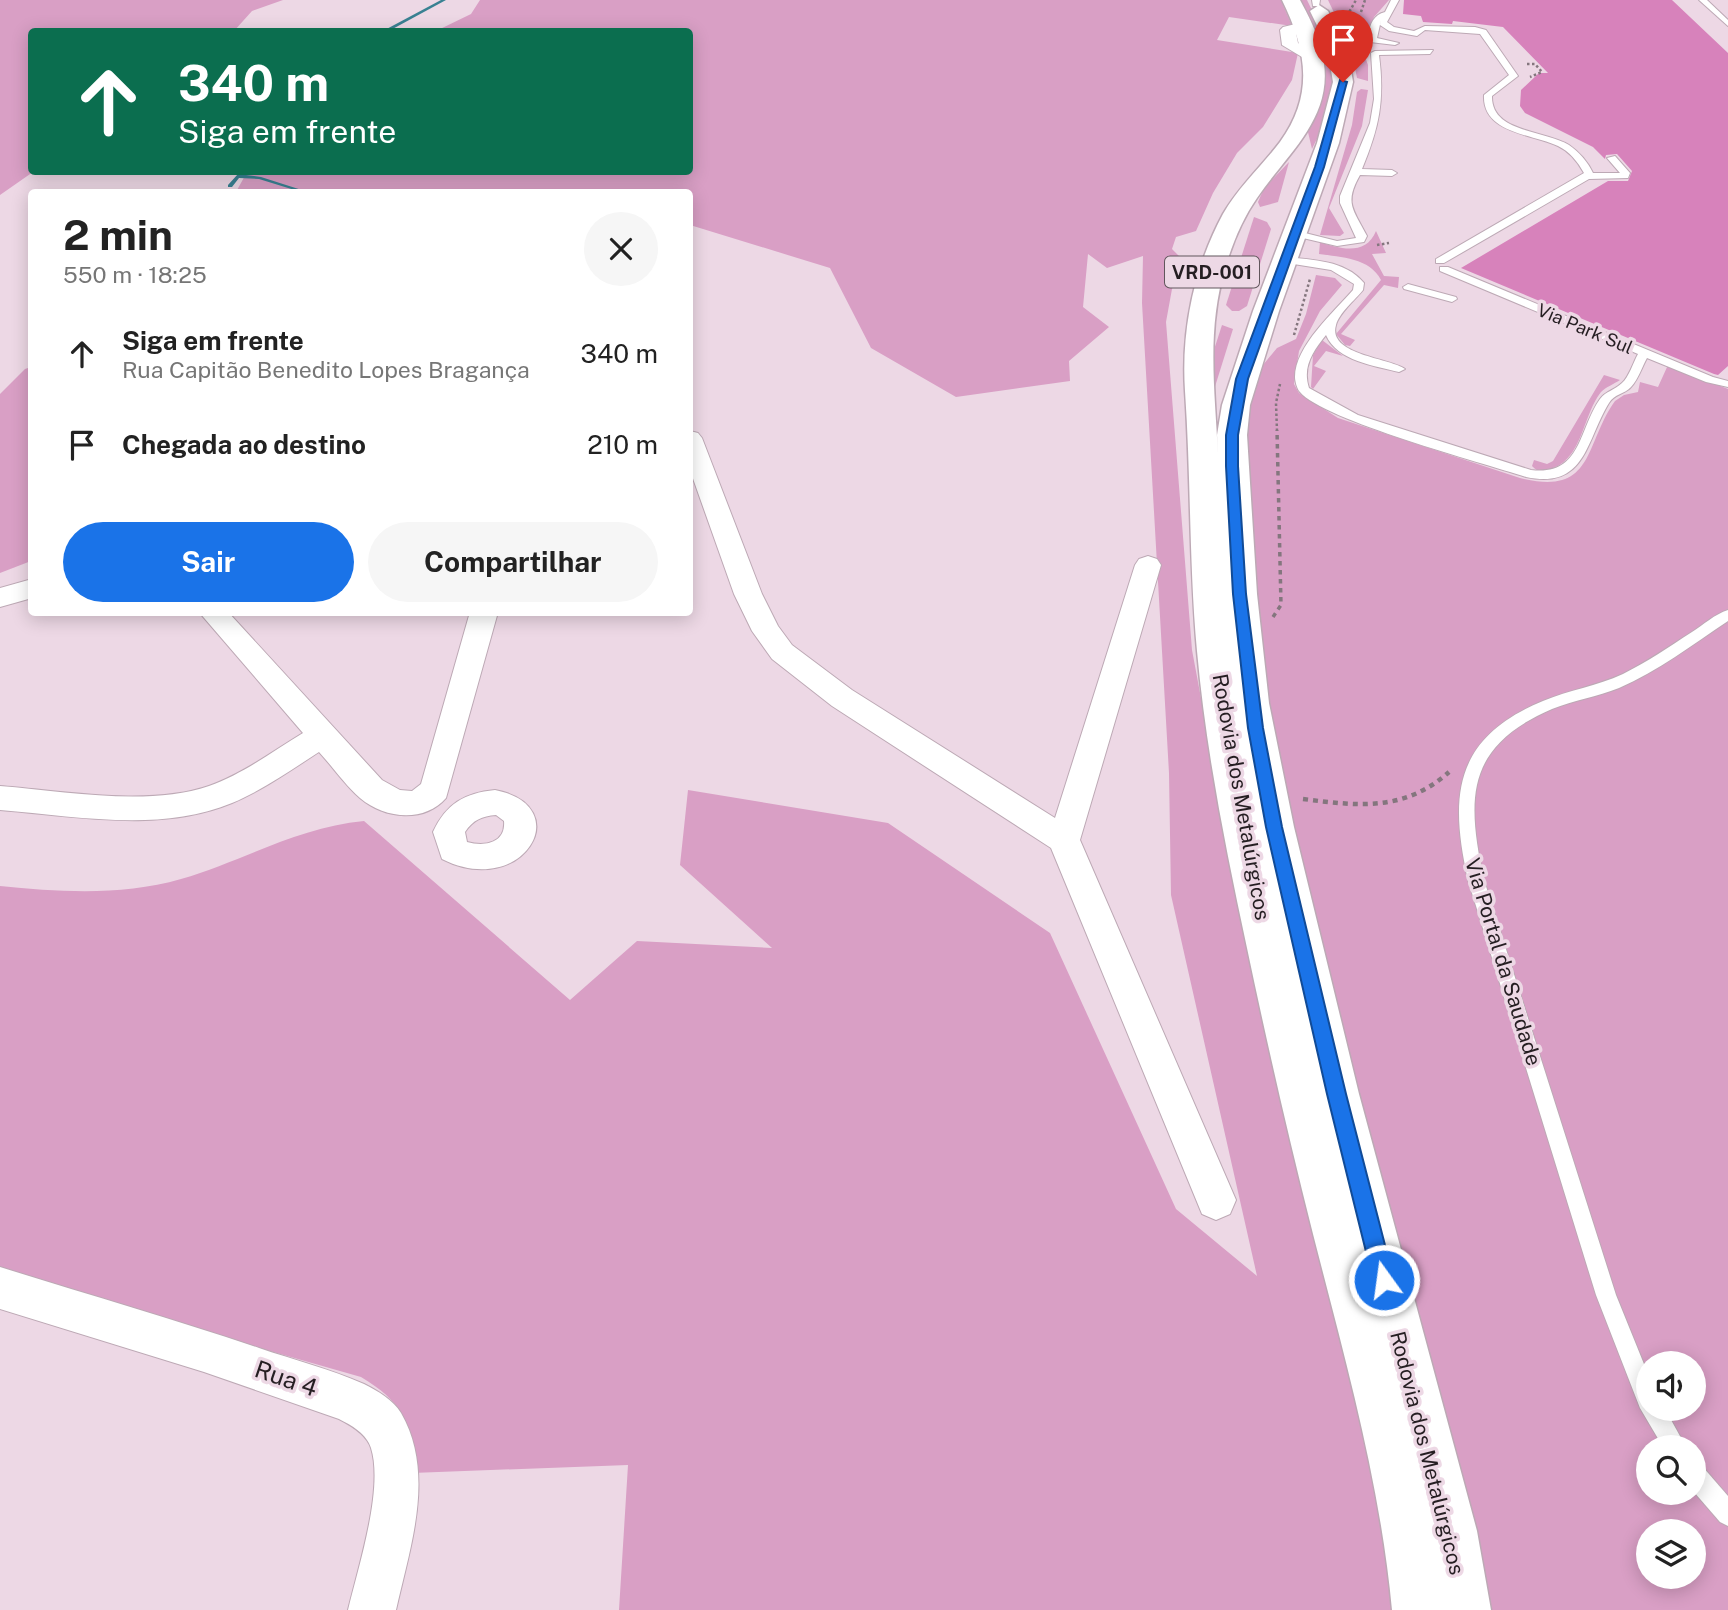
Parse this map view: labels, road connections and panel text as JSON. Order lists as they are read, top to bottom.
{
  "streets": {
    "main road": ["VRD-001", "Rodovia dos Metalúrgicos"],
    "street": ["Rua 4"],
    "lane": ["Via Park Sul", "Via Portal da Saudade"]
  },
  "crossings": [
    ["VRD-001", "Rodovia dos Metalúrgicos"]
  ],
  "page": {
    "turn": ["340 m", "Siga em frente"],
    "heading": ["2 min", "550 m · 18:25"],
    "list": [
      {
        "name": "Siga em frente",
        "note": "Rua Capitão Benedito Lopes Bragança",
        "value": "340 m"
      },
      {
        "name": "Chegada ao destino",
        "value": "210 m"
      }
    ],
    "buttons": ["Sair", "Compartilhar"]
  }
}
